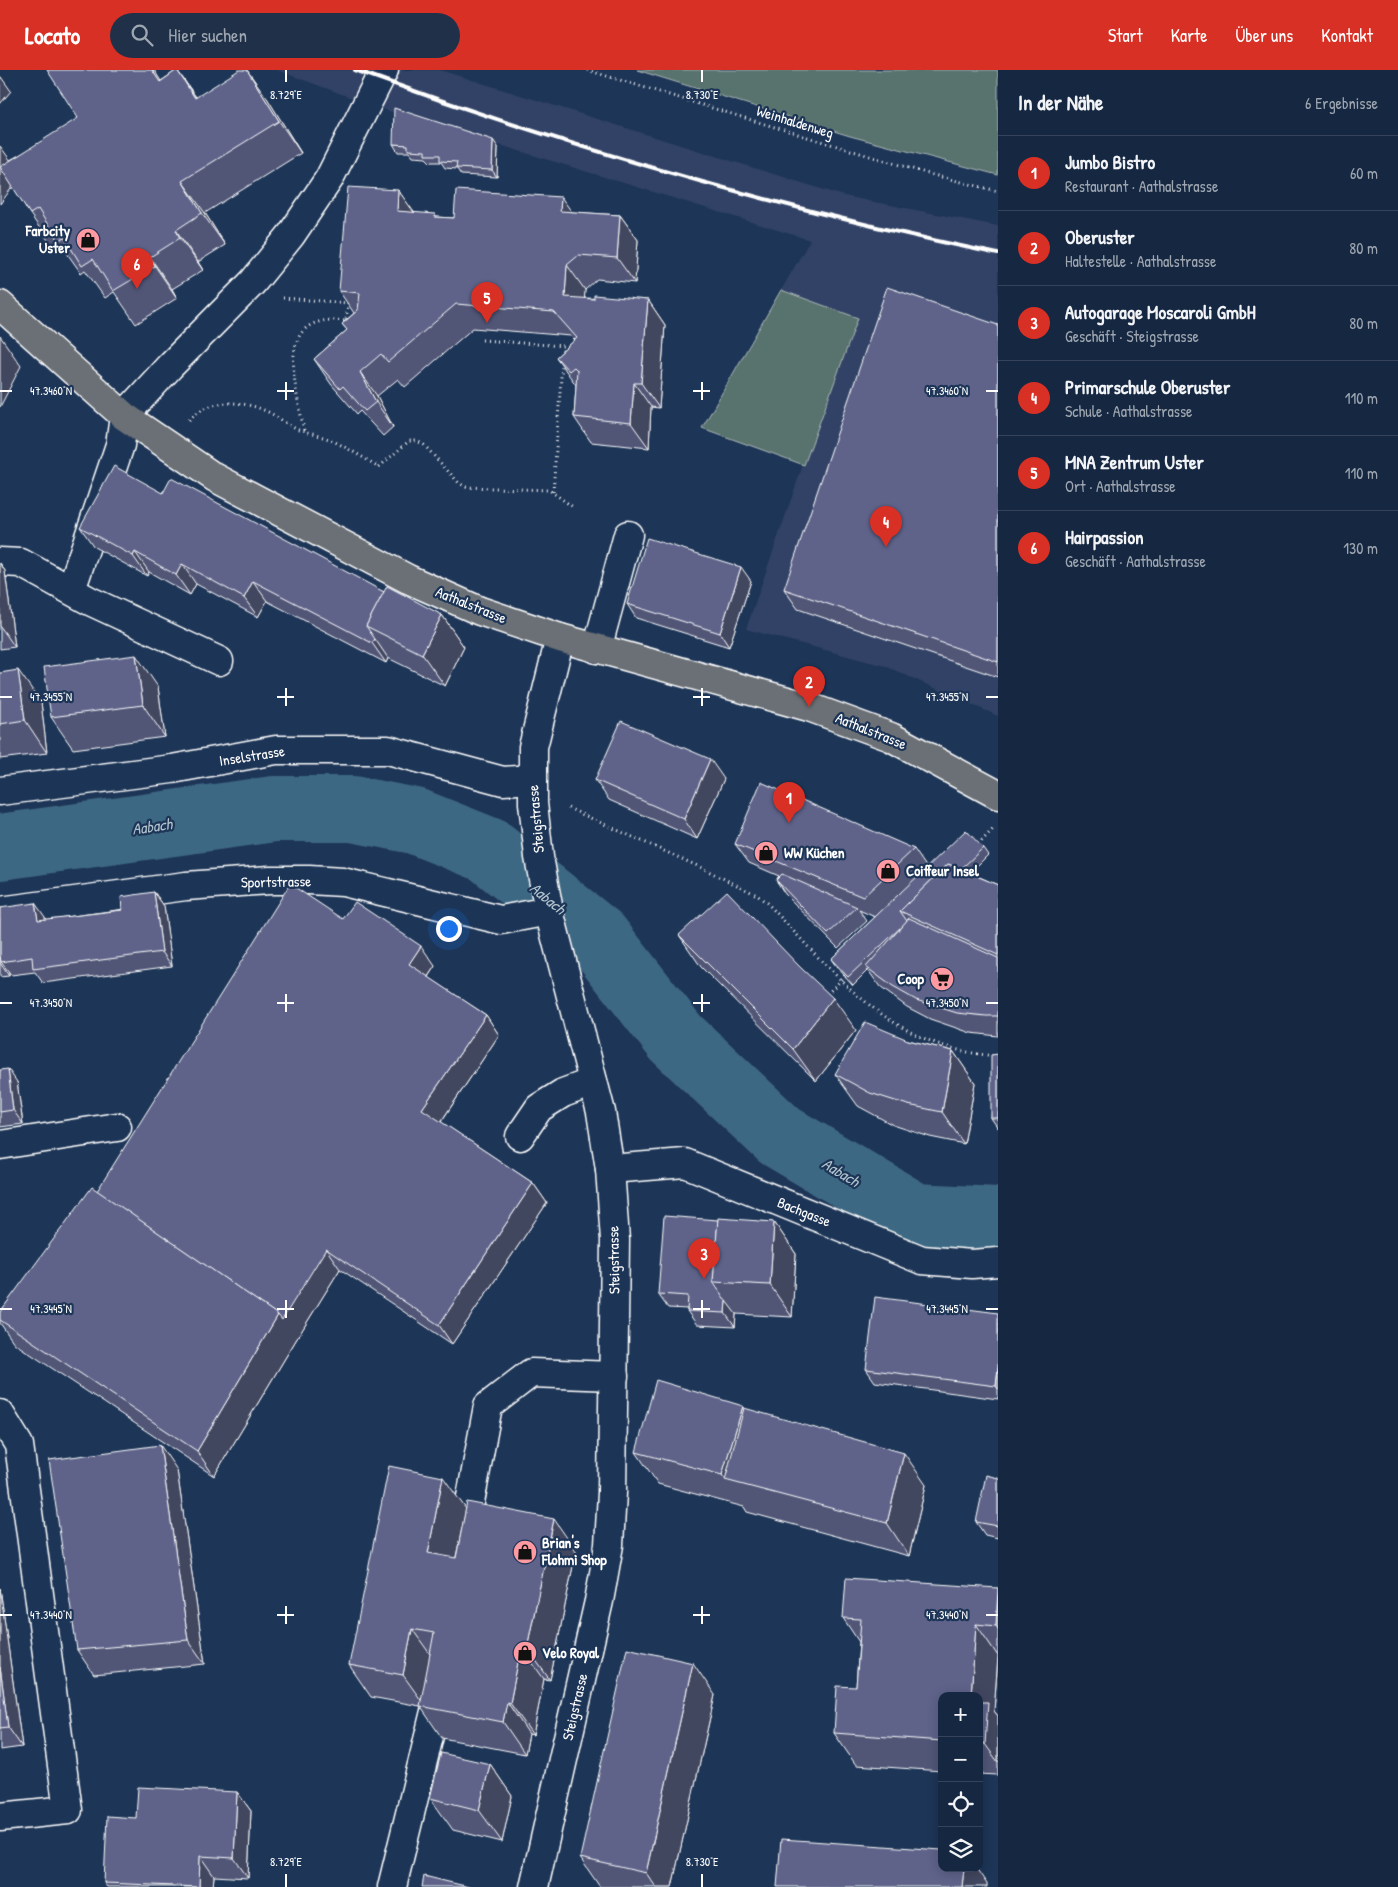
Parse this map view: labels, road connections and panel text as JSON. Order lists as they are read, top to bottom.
{
  "streets": {
    "main road": ["Aathalstrasse"],
    "street": [
      "Inselstrasse",
      "Steigstrasse",
      "Sportstrasse",
      "Bachgasse"
    ],
    "path": ["Weinhaldenweg"]
  },
  "crossings": [
    ["Aathalstrasse", "Steigstrasse"],
    ["Inselstrasse", "Steigstrasse"],
    ["Steigstrasse", "Sportstrasse"],
    ["Steigstrasse", "Bachgasse"]
  ],
  "water": ["Aabach"],
  "places": {
    "shop": [
      "Farbcity Uster",
      "WW Küchen",
      "Coiffeur Insel",
      "Brian's Flohmi Shop",
      "Velo Royal"
    ],
    "supermarket": ["Coop"]
  },
  "page": {
    "header": "Locato",
    "search": "Hier suchen",
    "nav": [
      "Start",
      "Karte",
      "Über uns",
      "Kontakt"
    ],
    "heading": ["In der Nähe", "6 Ergebnisse"],
    "list": [
      {
        "mark": "1",
        "name": "Jumbo Bistro",
        "note": "Restaurant · Aathalstrasse",
        "value": "60 m"
      },
      {
        "mark": "2",
        "name": "Oberuster",
        "note": "Haltestelle · Aathalstrasse",
        "value": "80 m"
      },
      {
        "mark": "3",
        "name": "Autogarage Moscaroli GmbH",
        "note": "Geschäft · Steigstrasse",
        "value": "80 m"
      },
      {
        "mark": "4",
        "name": "Primarschule Oberuster",
        "note": "Schule · Aathalstrasse",
        "value": "110 m"
      },
      {
        "mark": "5",
        "name": "MNA Zentrum Uster",
        "note": "Ort · Aathalstrasse",
        "value": "110 m"
      },
      {
        "mark": "6",
        "name": "Hairpassion",
        "note": "Geschäft · Aathalstrasse",
        "value": "130 m"
      }
    ],
    "pins": [
      "6",
      "5",
      "4",
      "2",
      "1",
      "3"
    ],
    "map_buttons": ["+", "−"]
  },
  "coordinates": [
    "8.729°E",
    "8.730°E",
    "47.3460°N",
    "47.3455°N",
    "47.3450°N",
    "47.3445°N",
    "47.3440°N"
  ]
}
